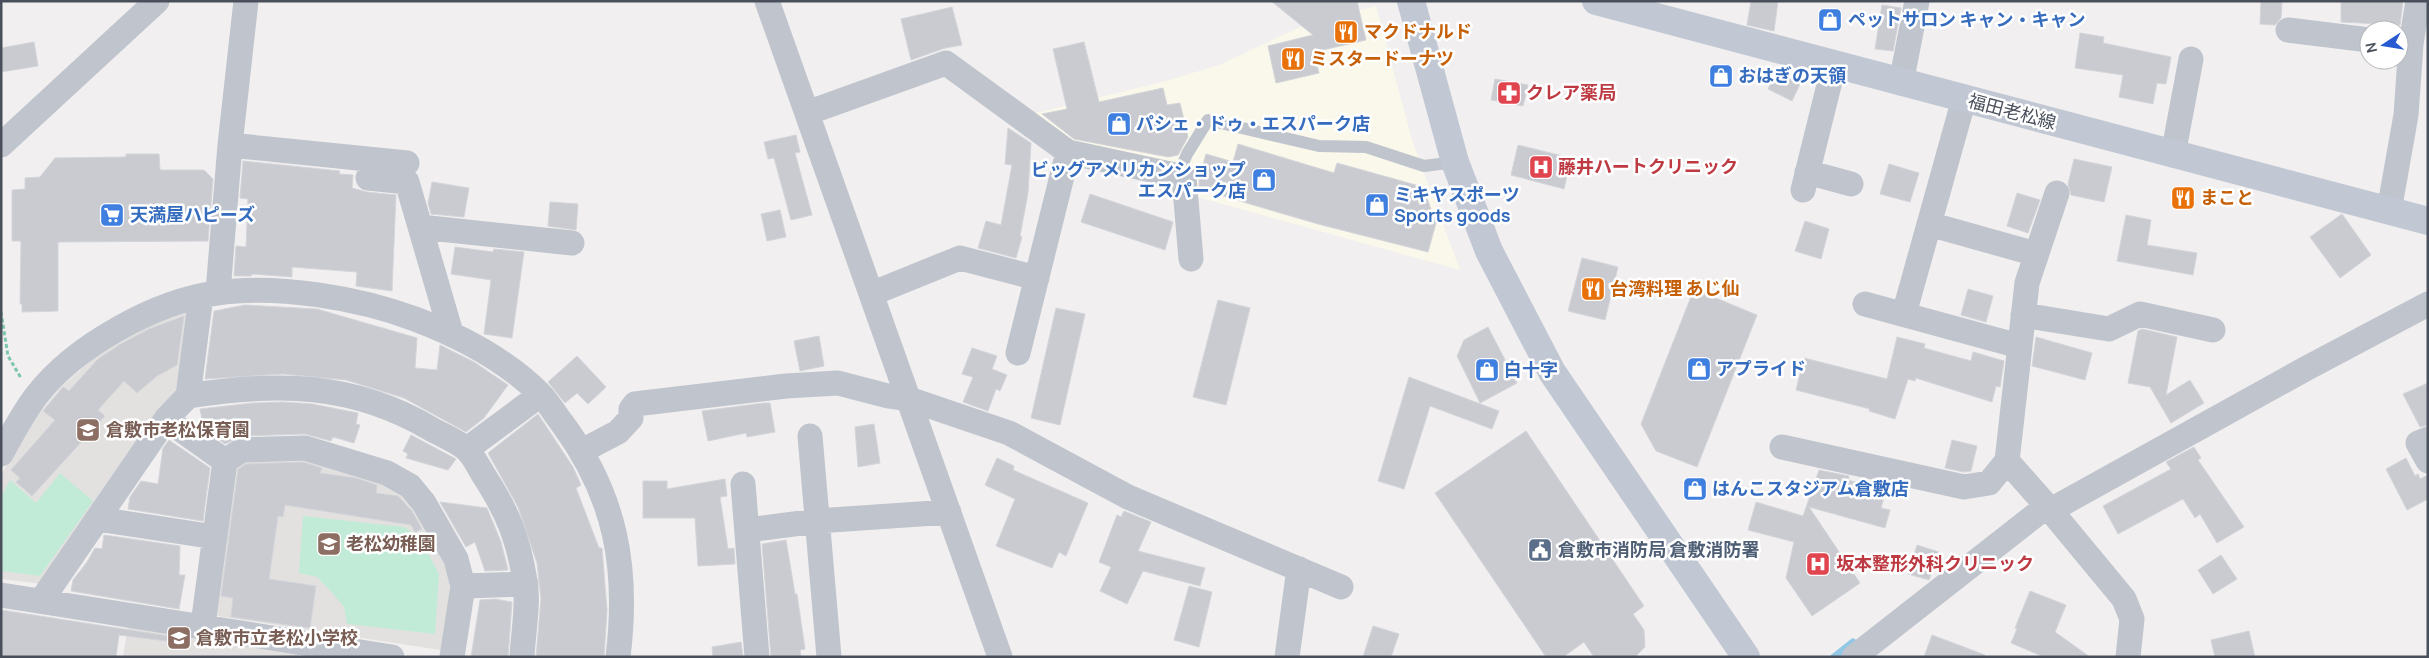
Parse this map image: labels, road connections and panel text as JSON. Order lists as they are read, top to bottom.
{
  "streets": {
    "main road": ["福田老松線"]
  },
  "places": {
    "shop": [
      "ペットサロン キャン・キャン",
      "おはぎの天領",
      "パシェ・ドゥ・エスパーク店",
      "ビッグアメリカンショップ エスパーク店",
      "ミキヤスポーツ Sports goods",
      "アプライド",
      "白十字",
      "はんこスタジアム倉敷店"
    ],
    "restaurant": [
      "マクドナルド",
      "ミスタードーナツ",
      "まこと",
      "台湾料理 あじ仙"
    ],
    "pharmacy": ["クレア薬局"],
    "hospital": ["藤井ハートクリニック", "坂本整形外科クリニック"],
    "supermarket": ["天満屋ハピーズ"],
    "school or university": ["倉敷市老松保育園", "老松幼稚園", "倉敷市立老松小学校"],
    "public building": ["倉敷市消防局 倉敷消防署"]
  },
  "north": "left"
}
